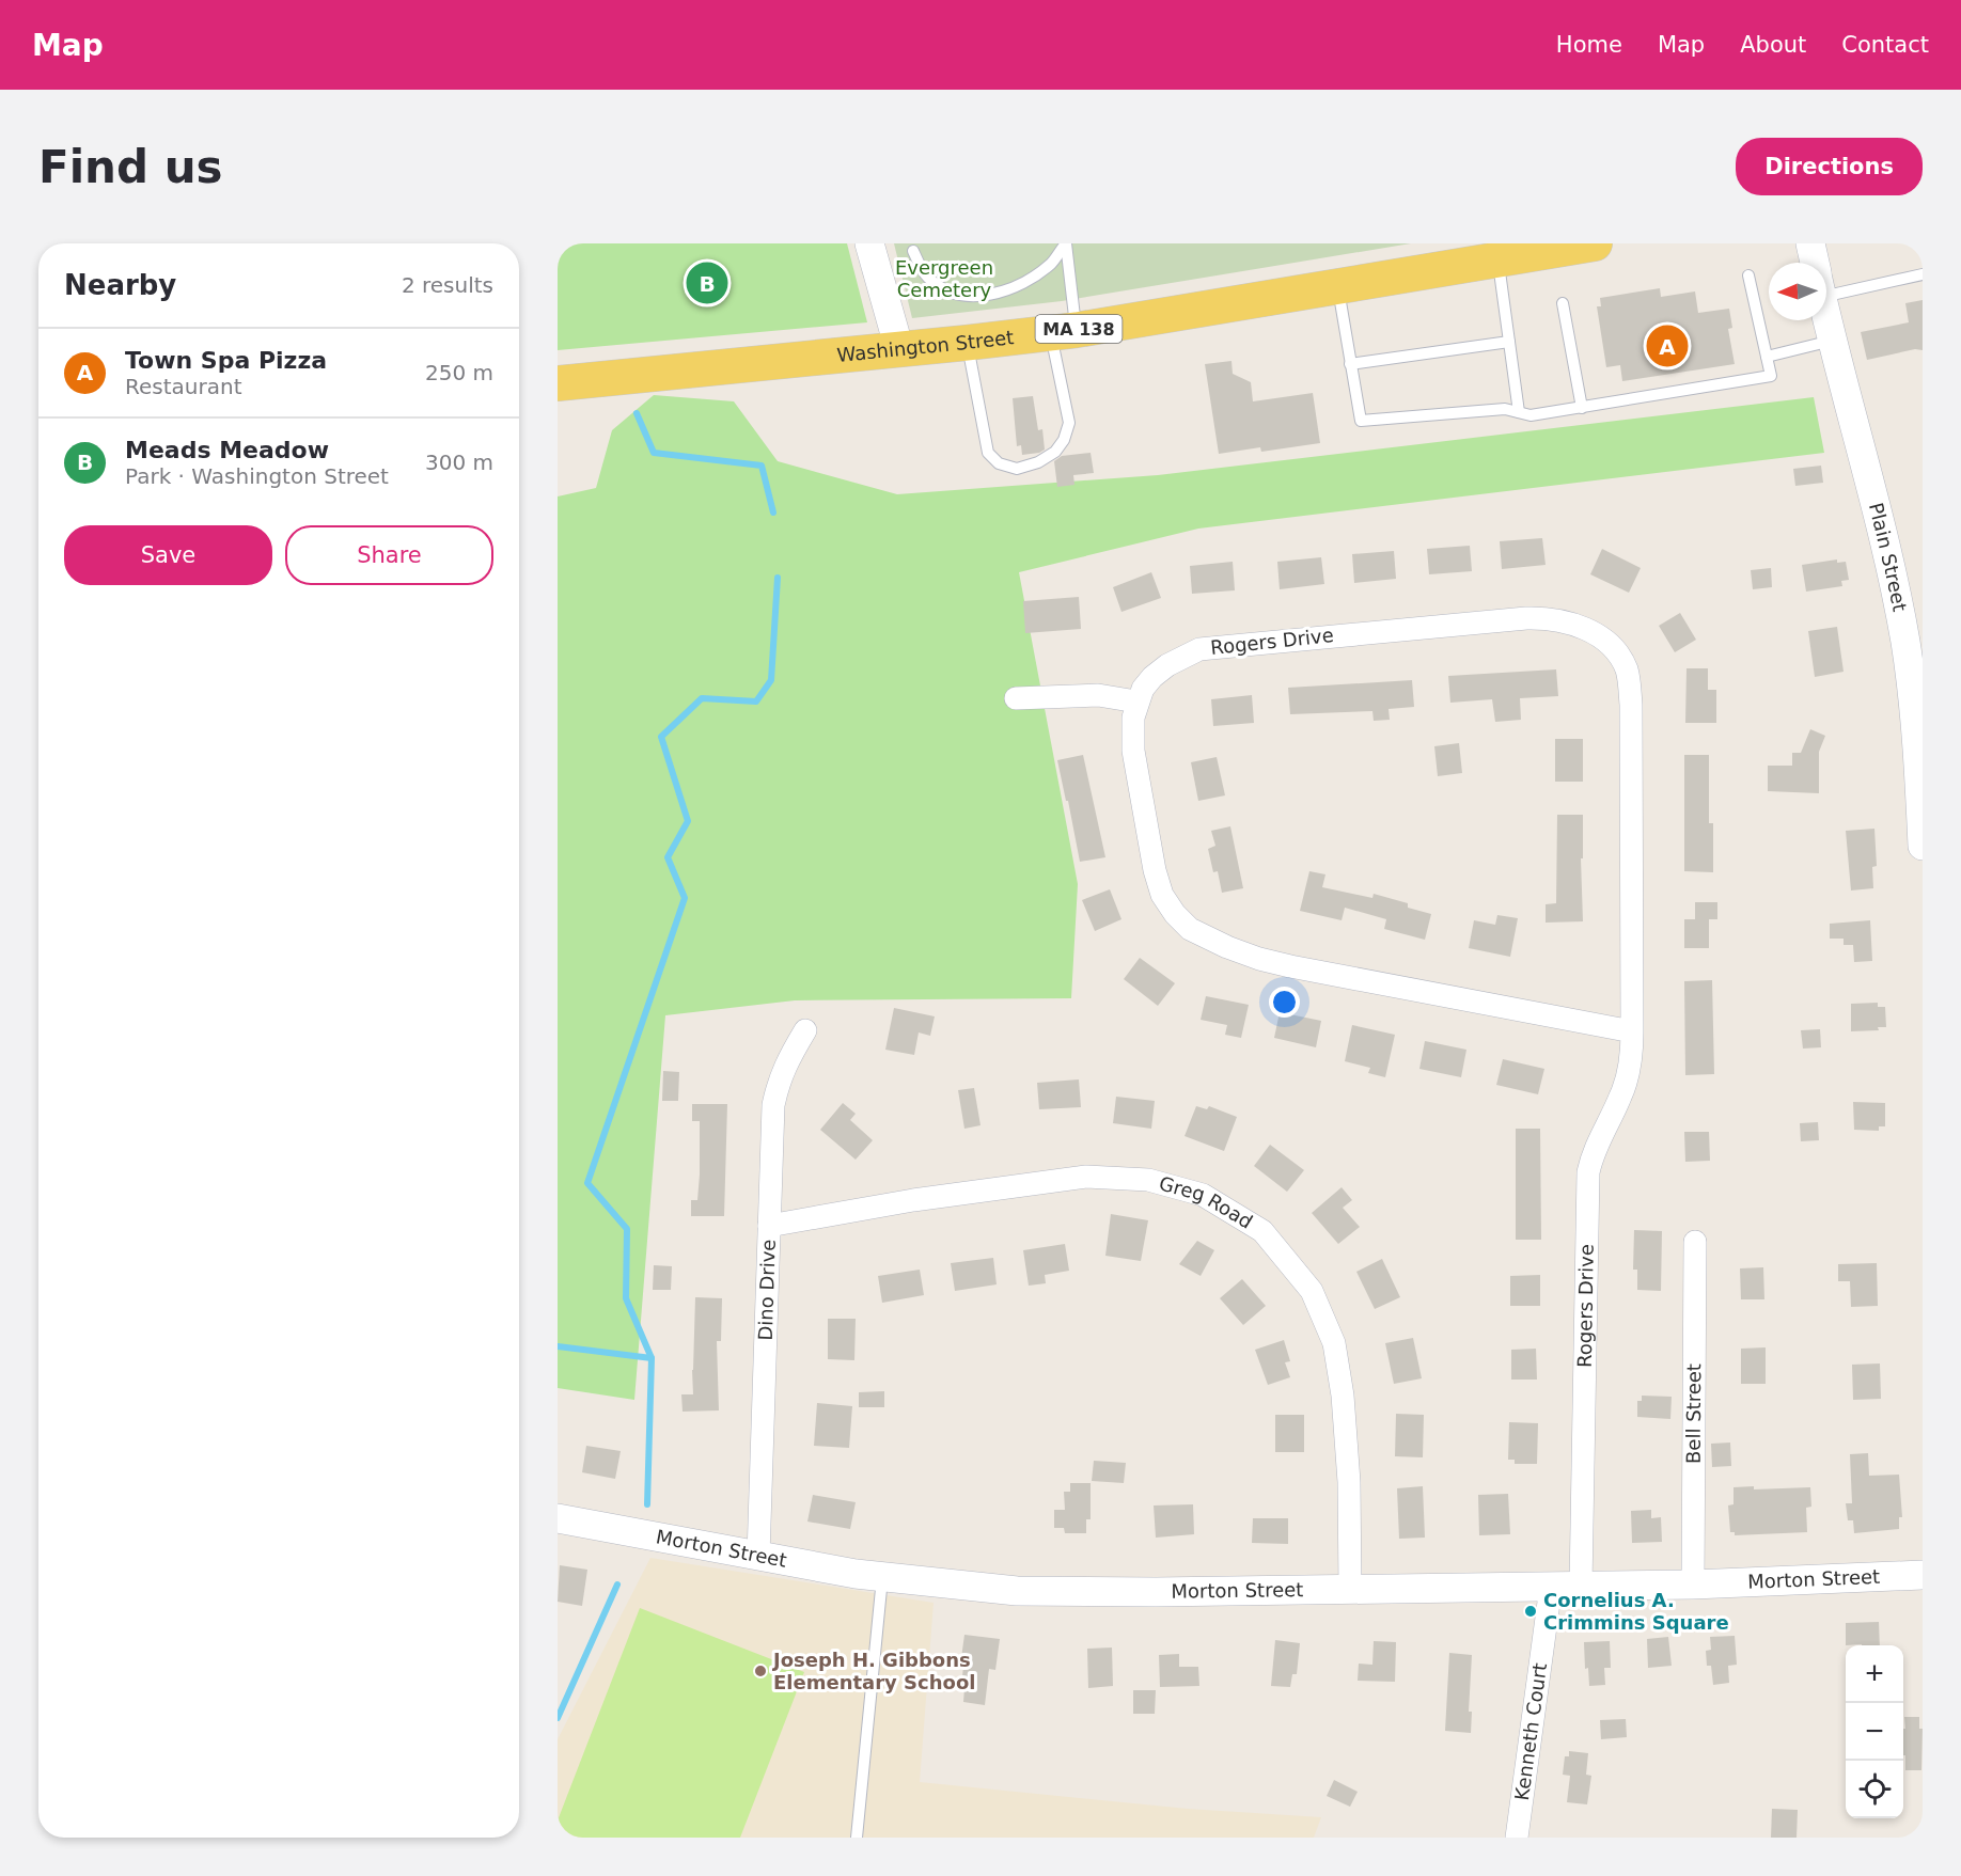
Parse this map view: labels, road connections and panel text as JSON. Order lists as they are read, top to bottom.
{
  "streets": {
    "main road": ["MA 138", "Washington Street"],
    "street": [
      "Plain Street",
      "Rogers Drive",
      "Greg Road",
      "Dino Drive",
      "Bell Street",
      "Morton Street",
      "Kenneth Court"
    ]
  },
  "crossings": [
    ["Rogers Drive", "Morton Street"],
    ["Greg Road", "Dino Drive"],
    ["Greg Road", "Morton Street"],
    ["Dino Drive", "Morton Street"],
    ["Bell Street", "Morton Street"],
    ["Morton Street", "Kenneth Court"]
  ],
  "parks": ["Evergreen Cemetery"],
  "places": ["Cornelius A. Crimmins Square", "Joseph H. Gibbons Elementary School"],
  "north": "left",
  "page": {
    "header": "Map",
    "nav": [
      "Home",
      "Map",
      "About",
      "Contact"
    ],
    "buttons": [
      "Directions",
      ["Save", "Share"]
    ],
    "title": "Find us",
    "heading": ["Nearby", "2 results"],
    "pins": ["B", "A"],
    "list": [
      {
        "mark": "A",
        "name": "Town Spa Pizza",
        "note": "Restaurant",
        "value": "250 m"
      },
      {
        "mark": "B",
        "name": "Meads Meadow",
        "note": "Park · Washington Street",
        "value": "300 m"
      }
    ],
    "map_buttons": ["+", "−"]
  }
}
